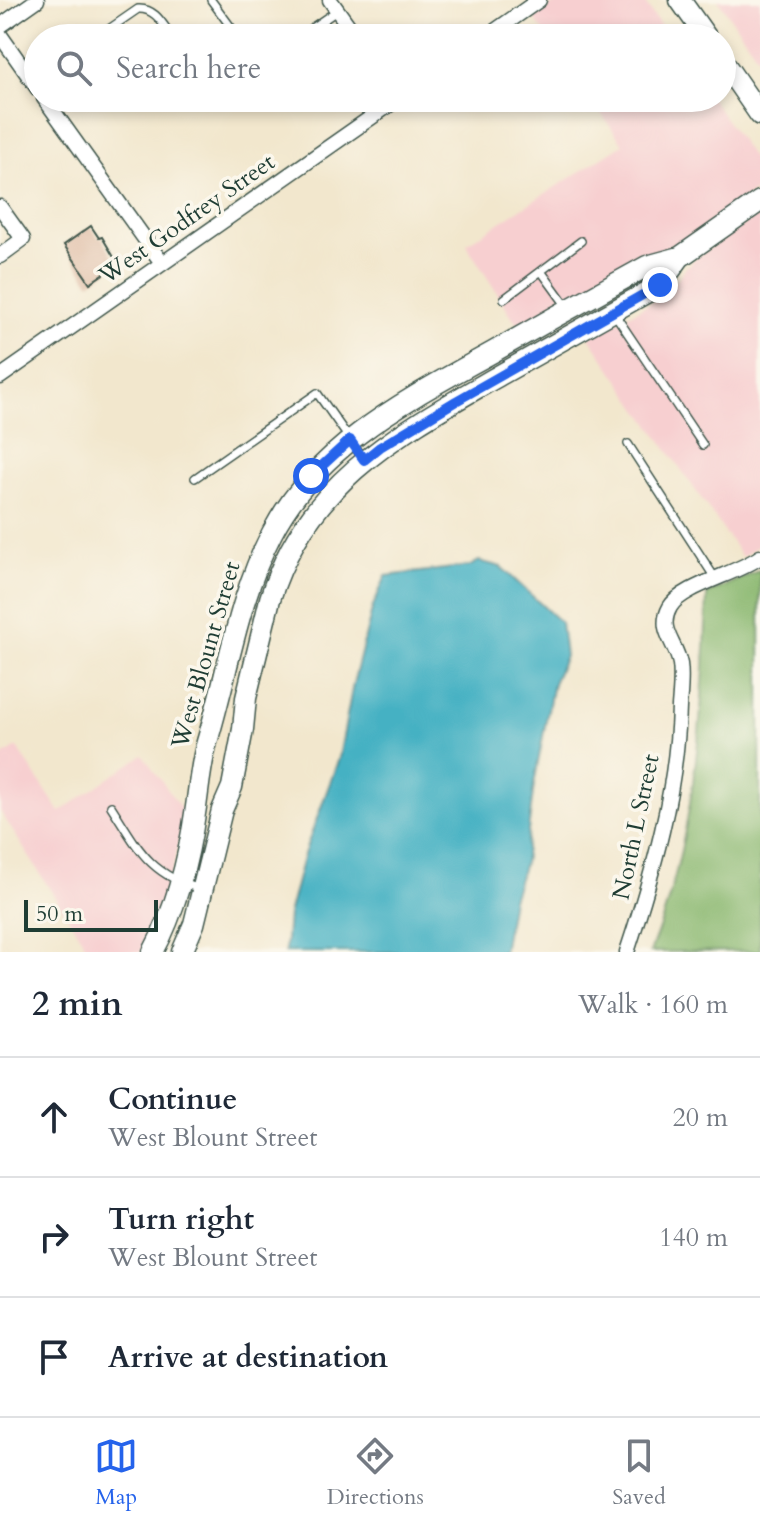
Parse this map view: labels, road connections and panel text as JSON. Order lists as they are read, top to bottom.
{
  "streets": {
    "street": ["West Godfrey Street", "West Blount Street", "North L Street"]
  },
  "scale_bar": "50 m",
  "page": {
    "search": "Search here",
    "scale": "50 m",
    "heading": ["2 min", "Walk · 160 m"],
    "list": [
      ["Continue", "West Blount Street", "20 m"],
      ["Turn right", "West Blount Street", "140 m"],
      "Arrive at destination"
    ],
    "nav": ["Map", "Directions", "Saved"]
  }
}
